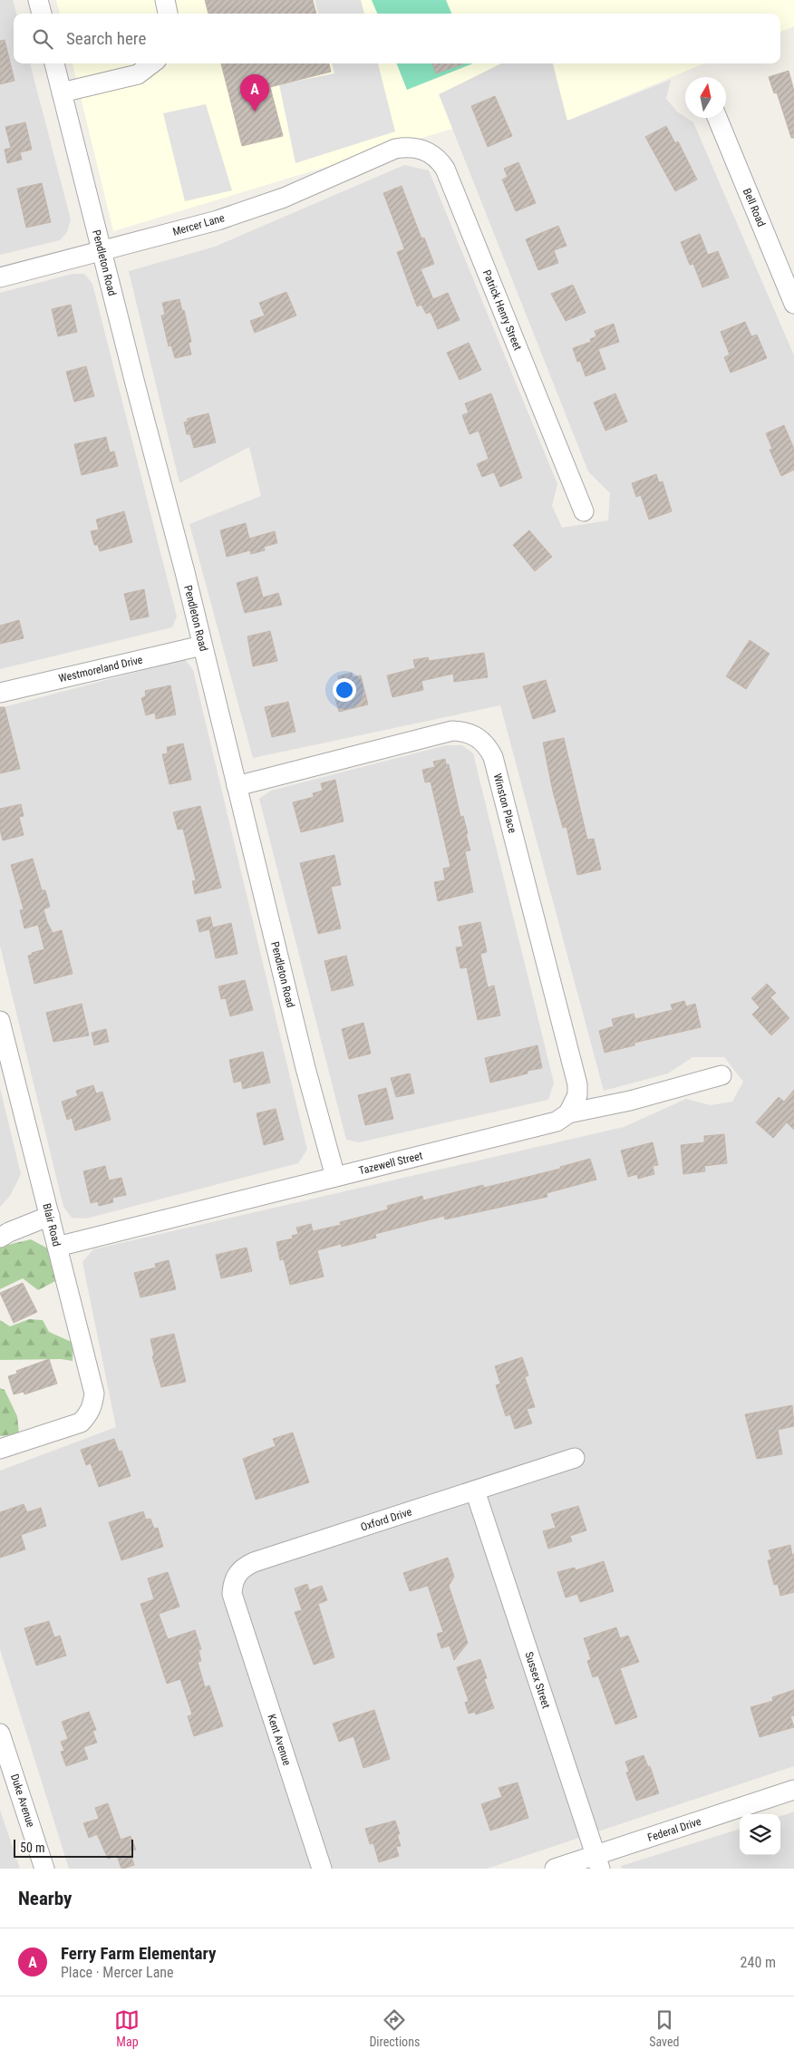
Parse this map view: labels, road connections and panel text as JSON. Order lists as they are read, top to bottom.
{
  "streets": {
    "street": [
      "Bell Road",
      "Mercer Lane",
      "Pendleton Road",
      "Patrick Henry Street",
      "Westmoreland Drive",
      "Winston Place",
      "Tazewell Street",
      "Blair Road",
      "Oxford Drive",
      "Sussex Street",
      "Kent Avenue",
      "Duke Avenue",
      "Federal Drive"
    ]
  },
  "crossings": [
    ["Mercer Lane", "Pendleton Road"],
    ["Mercer Lane", "Patrick Henry Street"],
    ["Pendleton Road", "Westmoreland Drive"],
    ["Pendleton Road", "Winston Place"],
    ["Pendleton Road", "Tazewell Street"],
    ["Winston Place", "Tazewell Street"],
    ["Tazewell Street", "Blair Road"],
    ["Oxford Drive", "Sussex Street"],
    ["Oxford Drive", "Kent Avenue"],
    ["Sussex Street", "Federal Drive"]
  ],
  "scale_bar": "50 m",
  "north": "top",
  "page": {
    "search": "Search here",
    "pins": "A",
    "scale": "50 m",
    "heading": "Nearby",
    "list": [
      {
        "mark": "A",
        "name": "Ferry Farm Elementary",
        "note": "Place · Mercer Lane",
        "value": "240 m"
      }
    ],
    "nav": ["Map", "Directions", "Saved"]
  }
}
